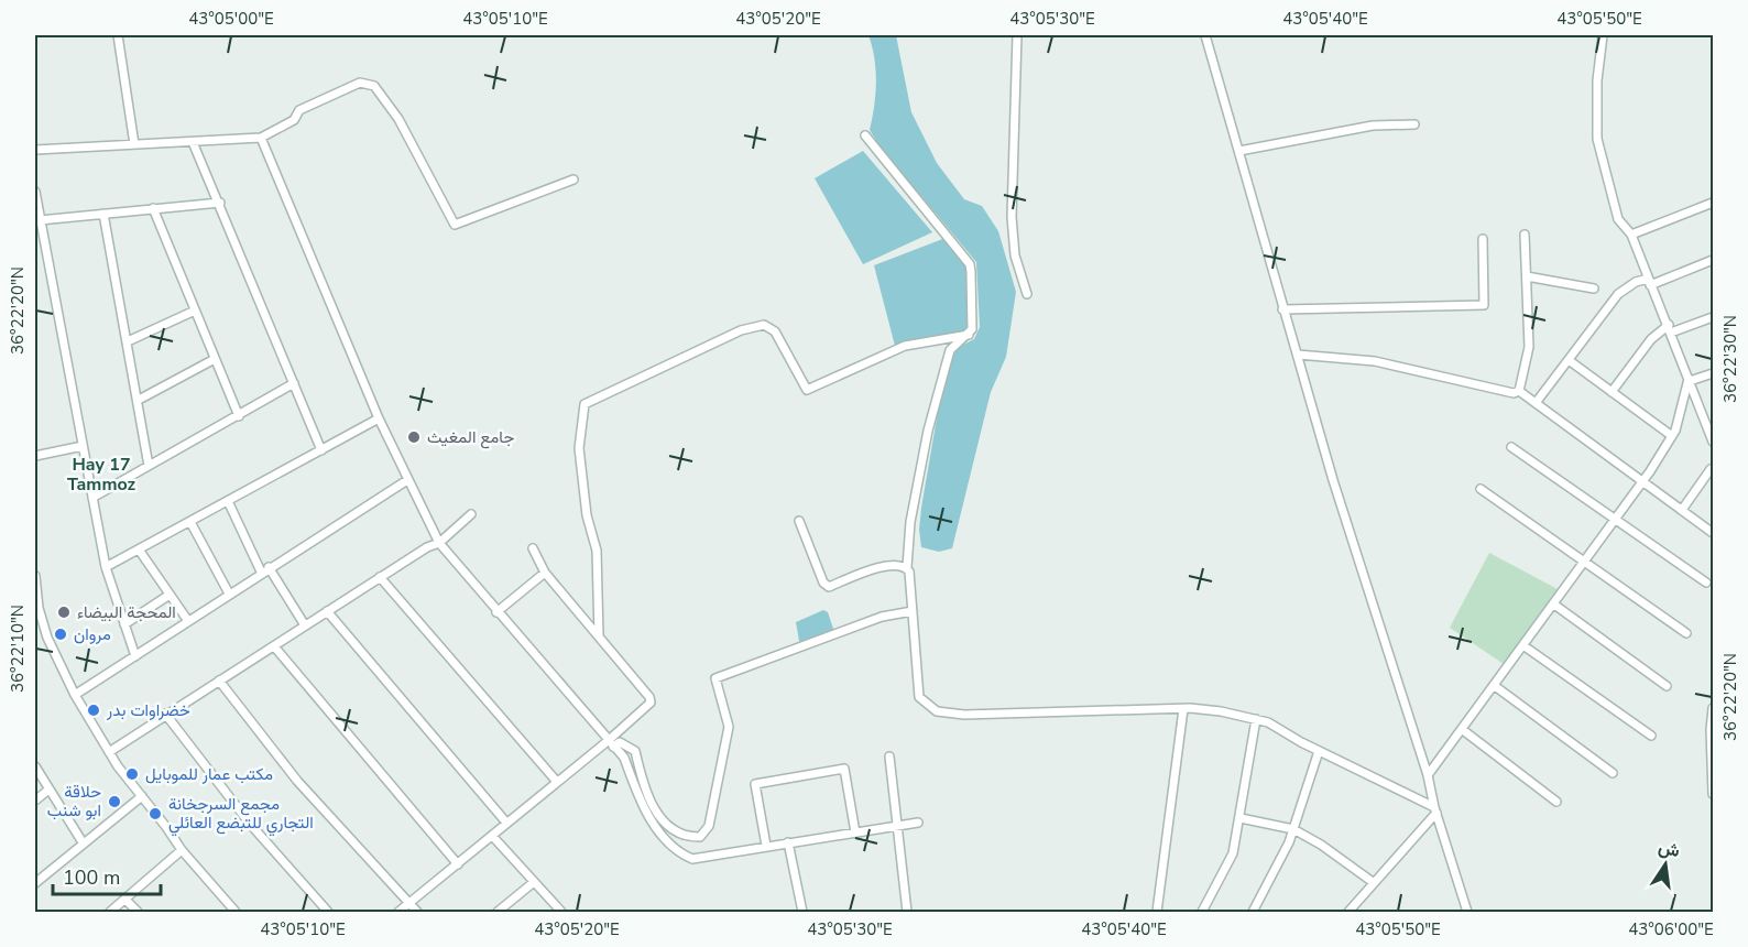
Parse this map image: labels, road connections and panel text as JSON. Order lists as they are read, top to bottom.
{
  "districts": ["Hay 17 Tammoz"],
  "places": [
    "جامع المغيث",
    "المحجة البيضاء",
    "مروان",
    "خضراوات بدر",
    "مكتب عمار للموبايل",
    "حلاقة ابو شنب",
    "مجمع السرجخانة التجاري للتبضع العائلي"
  ],
  "scale_bar": "100 m",
  "north": "top",
  "coordinates": [
    "43°05'00\"E",
    "43°05'10\"E",
    "43°05'20\"E",
    "43°05'30\"E",
    "43°05'40\"E",
    "43°05'50\"E",
    "36°22'20\"N",
    "36°22'30\"N",
    "36°22'10\"N",
    "43°06'00\"E"
  ]
}
